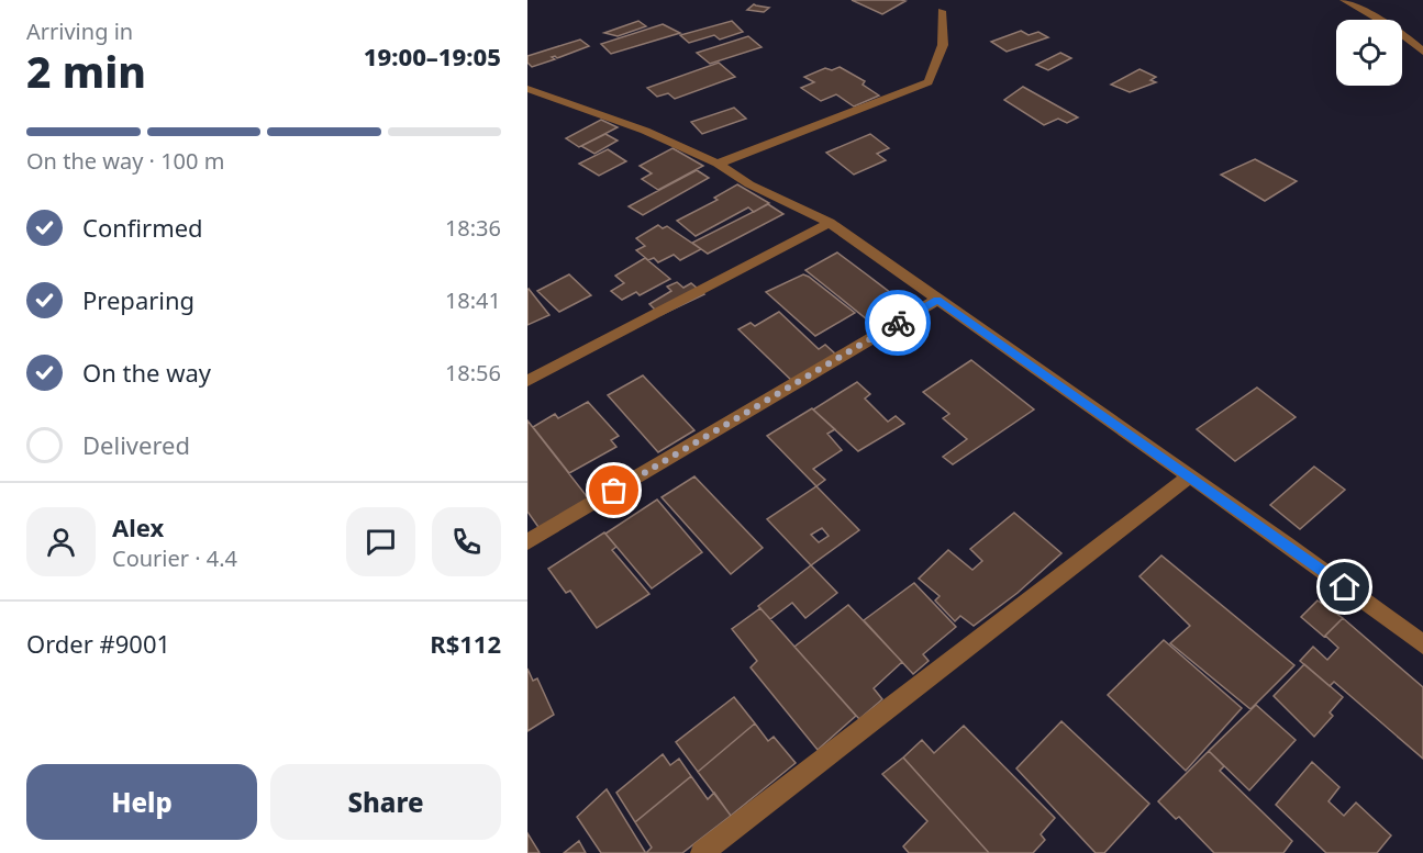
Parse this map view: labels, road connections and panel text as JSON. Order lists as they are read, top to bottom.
{
  "page": {
    "heading": ["2 min", "Arriving in", "19:00–19:05"],
    "panel": [
      "Alex",
      "Courier · 4.4",
      "Order #9001",
      "R$112"
    ],
    "bar": "On the way · 100 m",
    "list": [
      ["Confirmed", "18:36"],
      ["Preparing", "18:41"],
      ["On the way", "18:56"],
      "Delivered"
    ],
    "buttons": ["Help", "Share"]
  }
}
